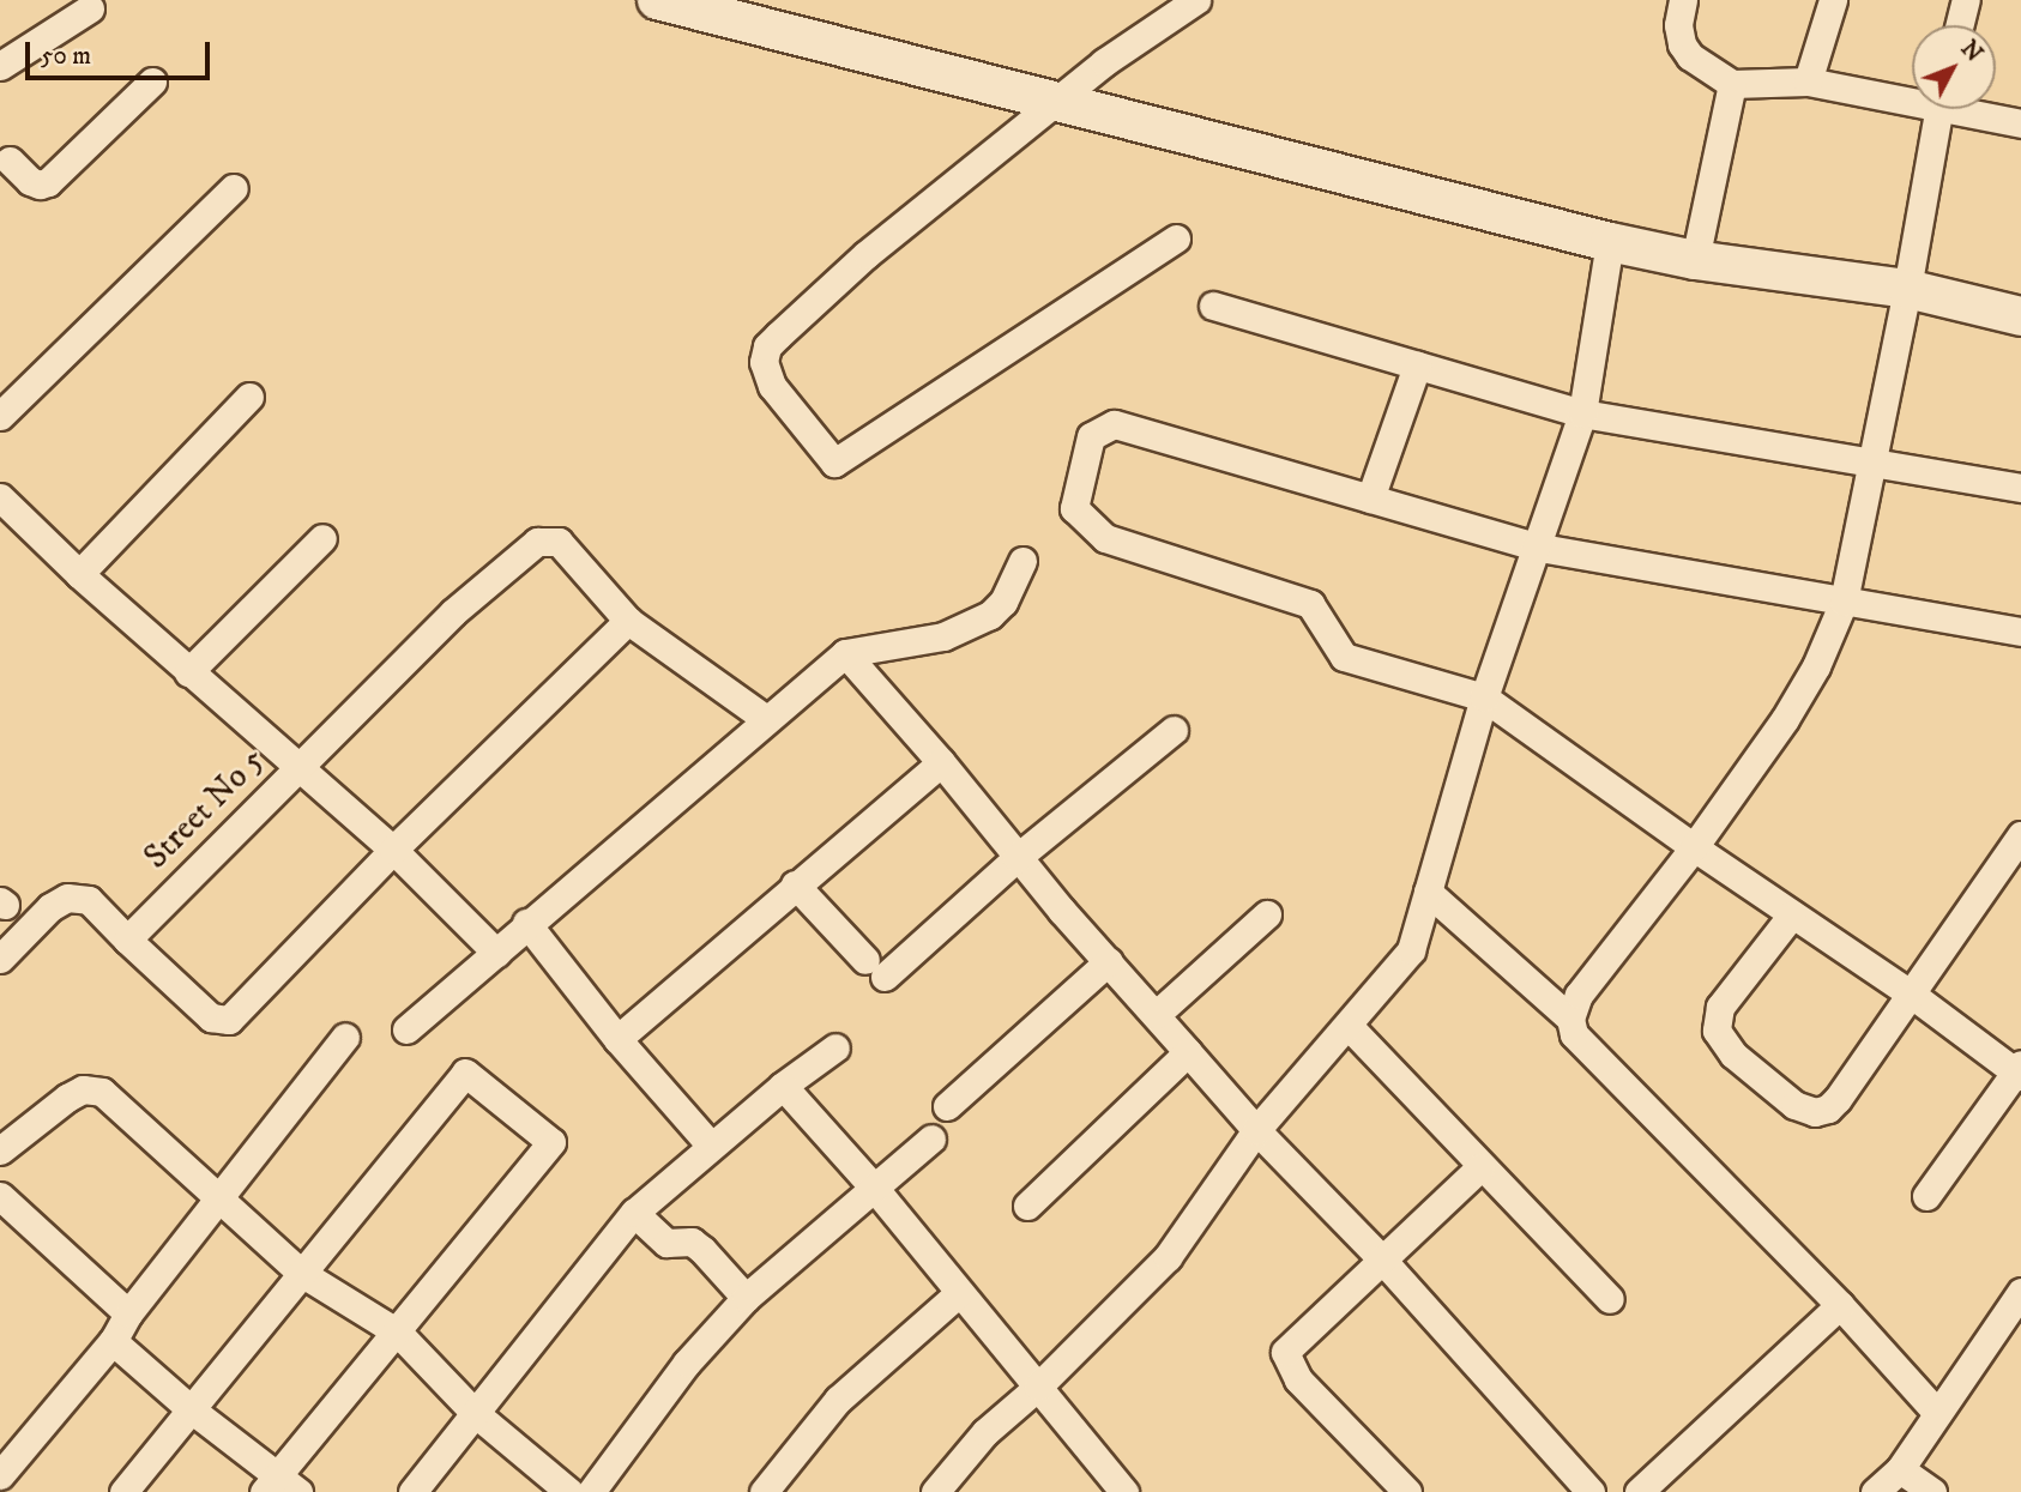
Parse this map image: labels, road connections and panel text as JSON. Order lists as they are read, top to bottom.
{
  "streets": {
    "street": ["Street No 5"]
  },
  "scale_bar": "50 m",
  "north": "top right"
}
